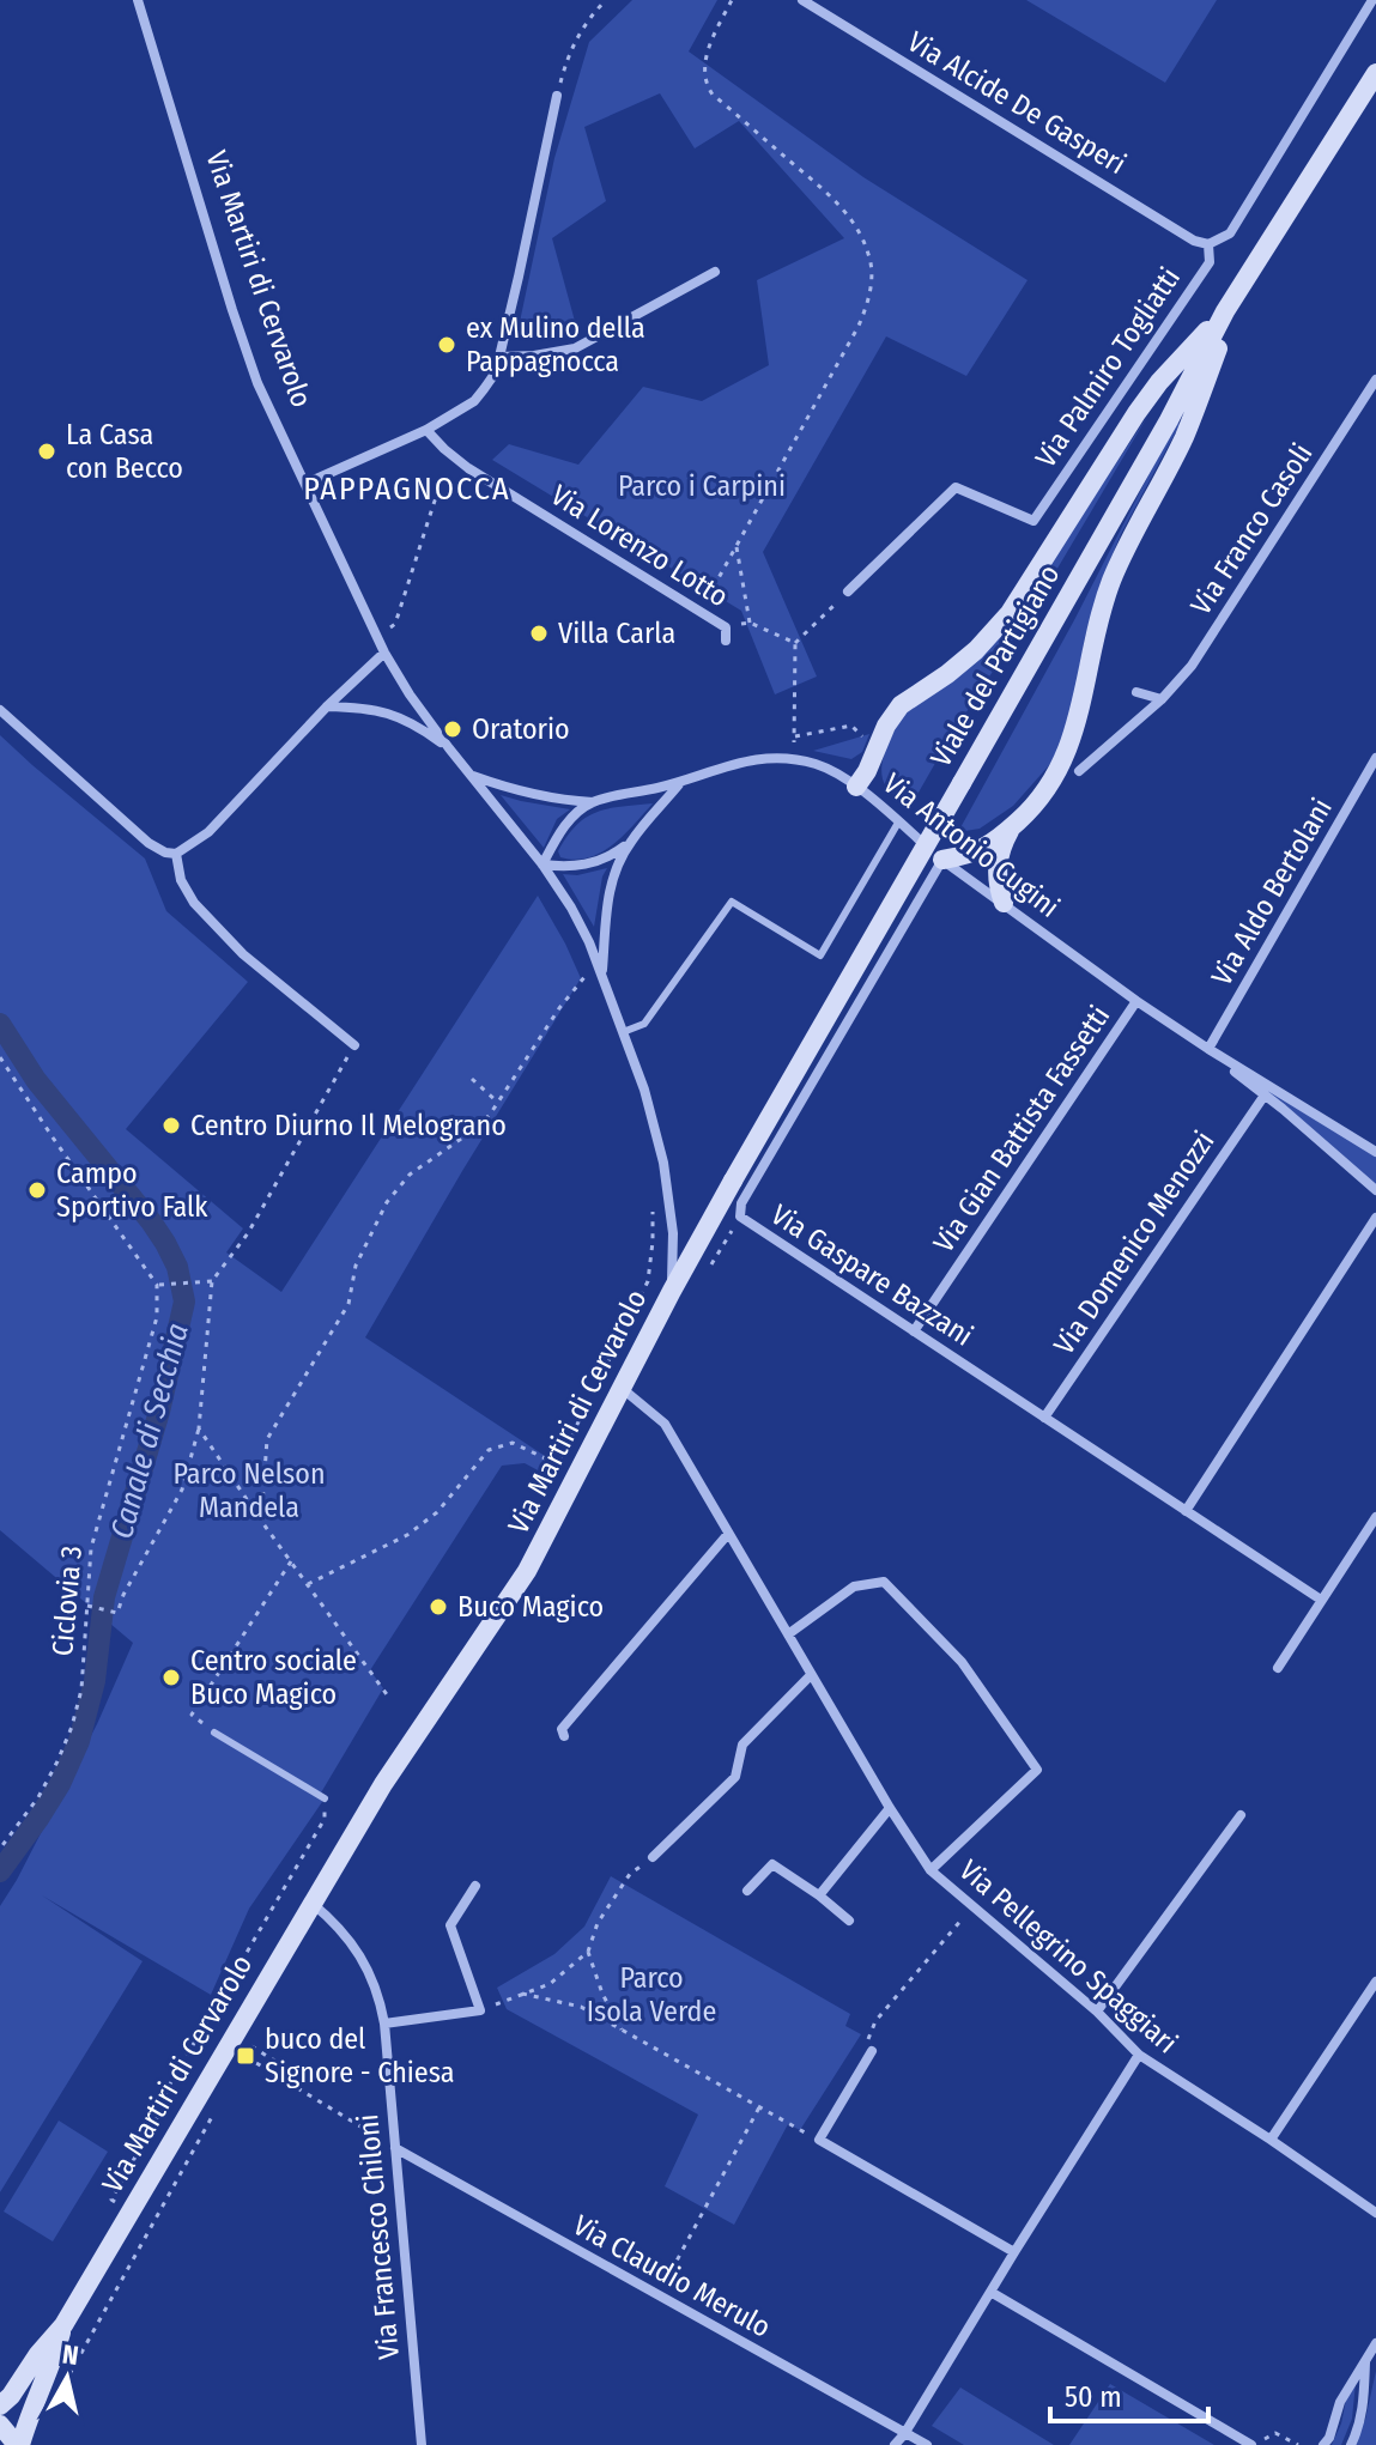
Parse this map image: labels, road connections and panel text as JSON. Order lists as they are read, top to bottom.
{
  "streets": {
    "main road": ["Via Martiri di Cervarolo", "Viale del Partigiano"],
    "street": [
      "Via Alcide De Gasperi",
      "Via Palmiro Togliatti",
      "Via Franco Casoli",
      "Via Lorenzo Lotto",
      "Via Antonio Cugini",
      "Via Aldo Bertolani",
      "Via Gian Battista Fassetti",
      "Via Domenico Menozzi",
      "Via Gaspare Bazzani",
      "Via Pellegrino Spaggiari",
      "Via Francesco Chiloni",
      "Via Claudio Merulo"
    ],
    "path": ["Ciclovia 3"]
  },
  "crossings": [
    ["Via Alcide De Gasperi", "Via Palmiro Togliatti"],
    ["Via Martiri di Cervarolo", "Viale del Partigiano"],
    ["Via Martiri di Cervarolo", "Via Antonio Cugini"],
    ["Via Martiri di Cervarolo", "Via Pellegrino Spaggiari"],
    ["Via Martiri di Cervarolo", "Via Francesco Chiloni"],
    ["Via Antonio Cugini", "Via Aldo Bertolani"],
    ["Via Antonio Cugini", "Via Gian Battista Fassetti"],
    ["Via Antonio Cugini", "Via Domenico Menozzi"],
    ["Via Antonio Cugini", "Via Gaspare Bazzani"],
    ["Via Gian Battista Fassetti", "Via Gaspare Bazzani"],
    ["Via Domenico Menozzi", "Via Gaspare Bazzani"],
    ["Via Francesco Chiloni", "Via Claudio Merulo"]
  ],
  "districts": ["PAPPAGNOCCA"],
  "water": ["Canale di Secchia"],
  "parks": ["Parco i Carpini", "Parco Nelson Mandela", "Parco Isola Verde"],
  "places": {
    "other": [
      "ex Mulino della Pappagnocca",
      "La Casa con Becco",
      "Villa Carla",
      "Oratorio",
      "Centro Diurno Il Melograno",
      "Campo Sportivo Falk",
      "Buco Magico",
      "Centro sociale Buco Magico"
    ],
    "transit": ["buco del Signore - Chiesa"]
  },
  "scale_bar": "50 m",
  "north": "top"
}
